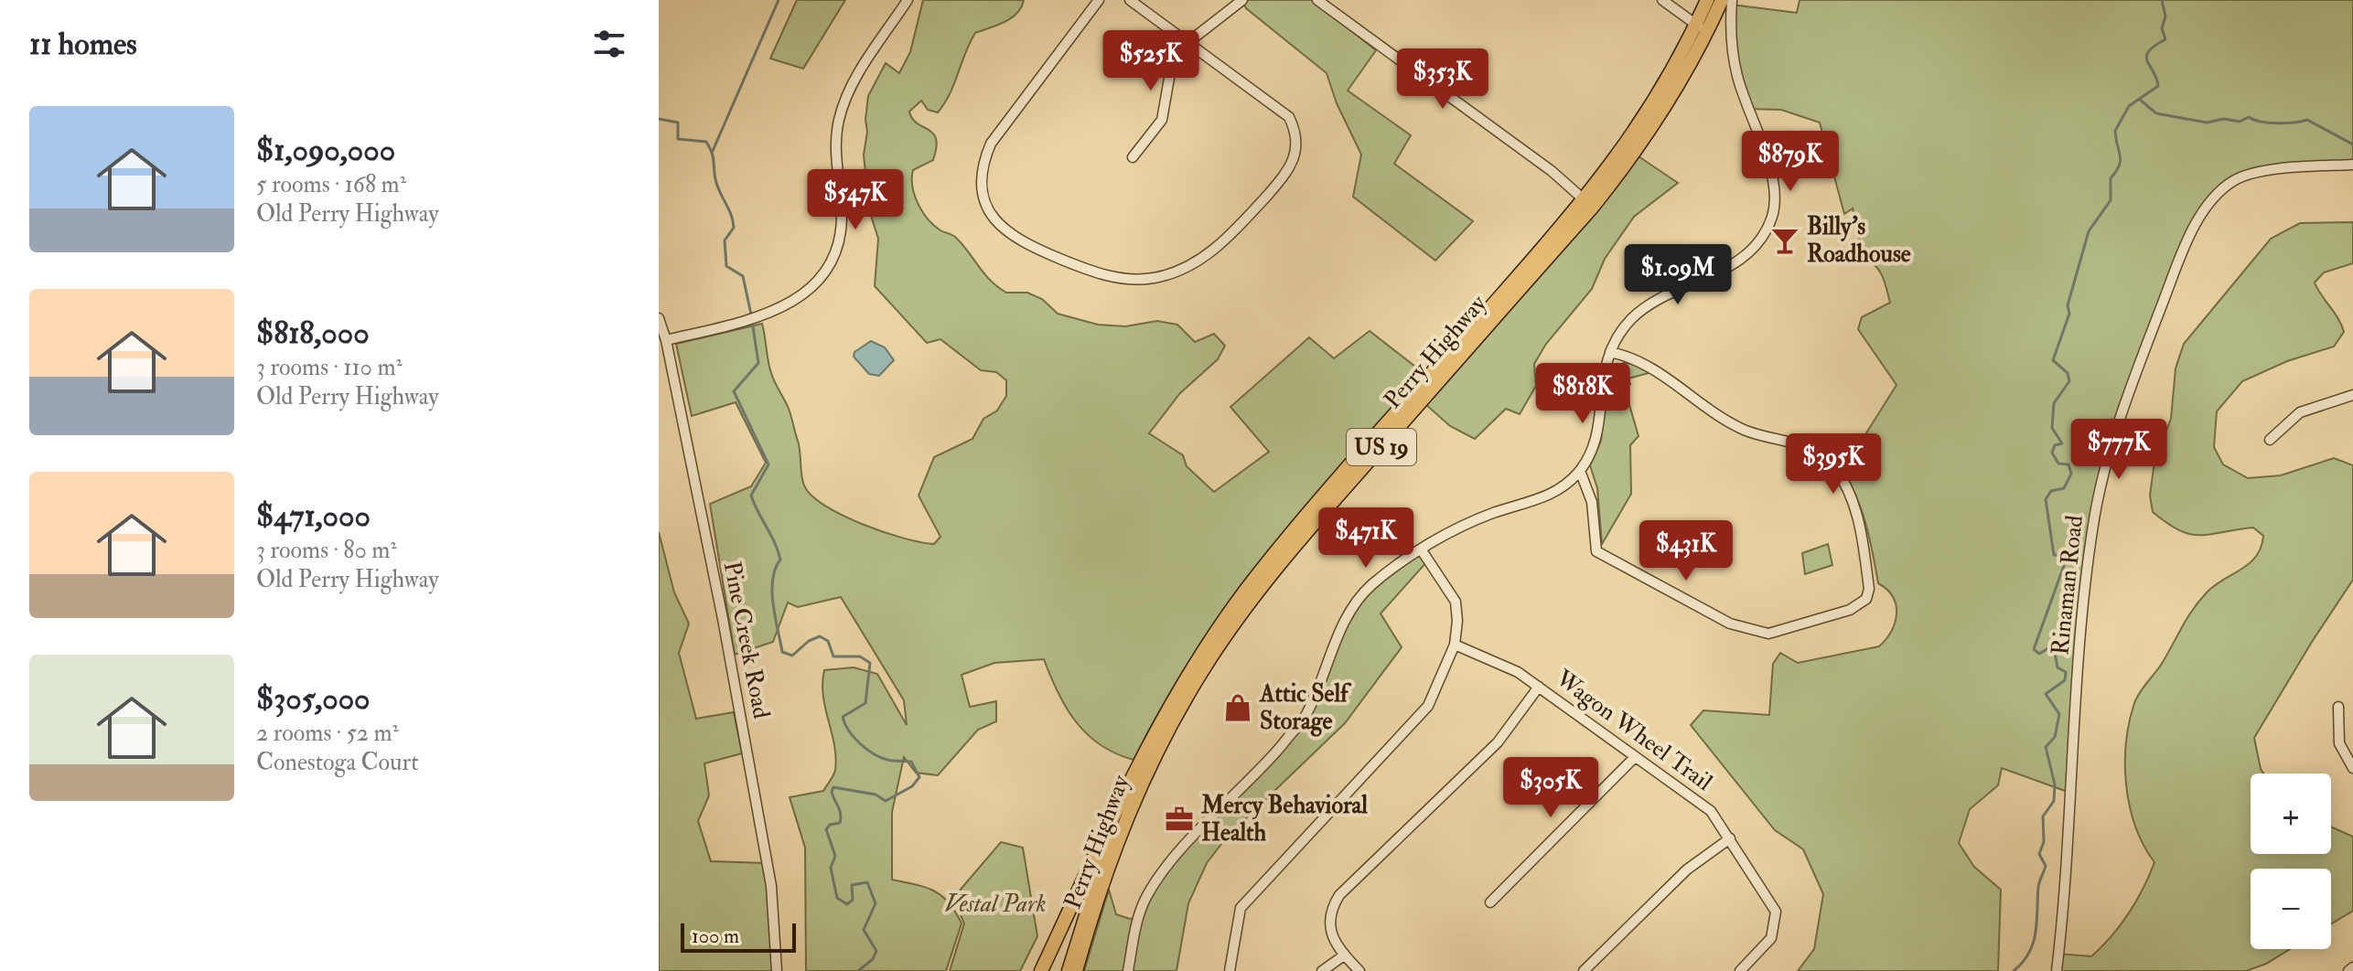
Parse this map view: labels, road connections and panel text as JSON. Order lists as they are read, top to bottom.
{
  "streets": {
    "highway": ["Perry Highway", "US 19"],
    "street": ["Rinaman Road", "Pine Creek Road", "Wagon Wheel Trail"]
  },
  "parks": ["Vestal Park"],
  "places": {
    "bar": ["Billy's Roadhouse"],
    "shop": ["Attic Self Storage"],
    "office": ["Mercy Behavioral Health"]
  },
  "scale_bar": "100 m",
  "page": {
    "heading": "11 homes",
    "price": [
      "$525K",
      "$353K",
      "$879K",
      "$547K",
      "$1.09M",
      "$818K",
      "$777K",
      "$395K",
      "$471K",
      "$431K",
      "$305K"
    ],
    "list": [
      {
        "name": "$1,090,000",
        "note": "5 rooms · 168 m² · Old Perry Highway"
      },
      {
        "name": "$818,000",
        "note": "3 rooms · 110 m² · Old Perry Highway"
      },
      {
        "name": "$471,000",
        "note": "3 rooms · 80 m² · Old Perry Highway"
      },
      {
        "name": "$305,000",
        "note": "2 rooms · 52 m² · Conestoga Court"
      }
    ],
    "map_buttons": ["+", "−"],
    "scale": "100 m"
  }
}
